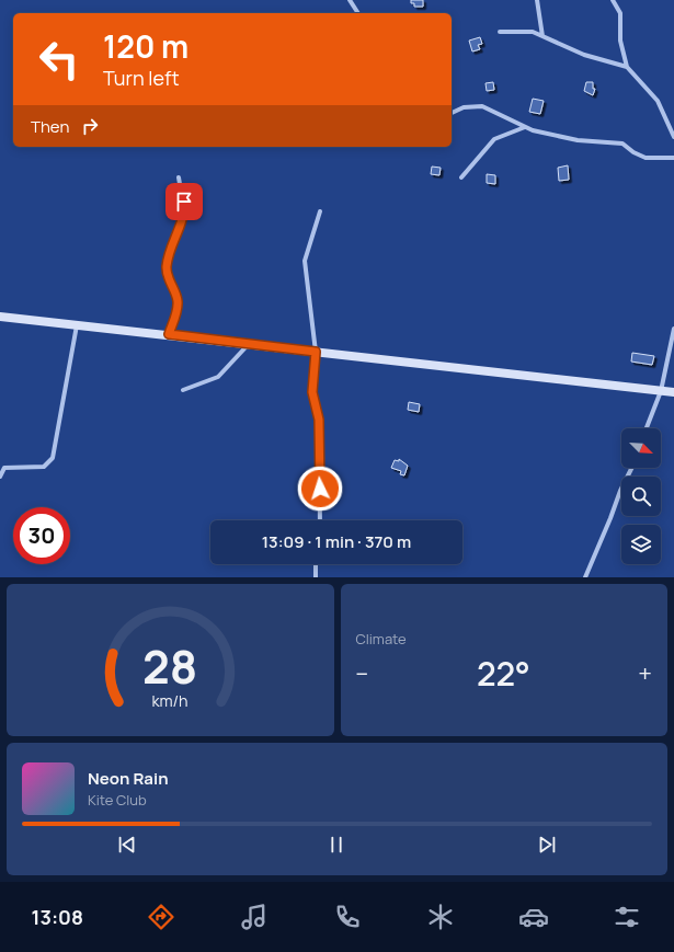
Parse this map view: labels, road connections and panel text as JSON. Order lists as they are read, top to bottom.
{
  "north": "bottom right",
  "page": {
    "turn": ["120 m", "Turn left"],
    "then": "Then",
    "limit": "30",
    "trip": "13:09 · 1 min · 370 m",
    "tile": "Climate",
    "heat": ["−", "22°", "+"],
    "song": ["Neon Rain", "Kite Club"],
    "tabs": "13:08",
    "gauge": ["28", "km/h"]
  }
}
